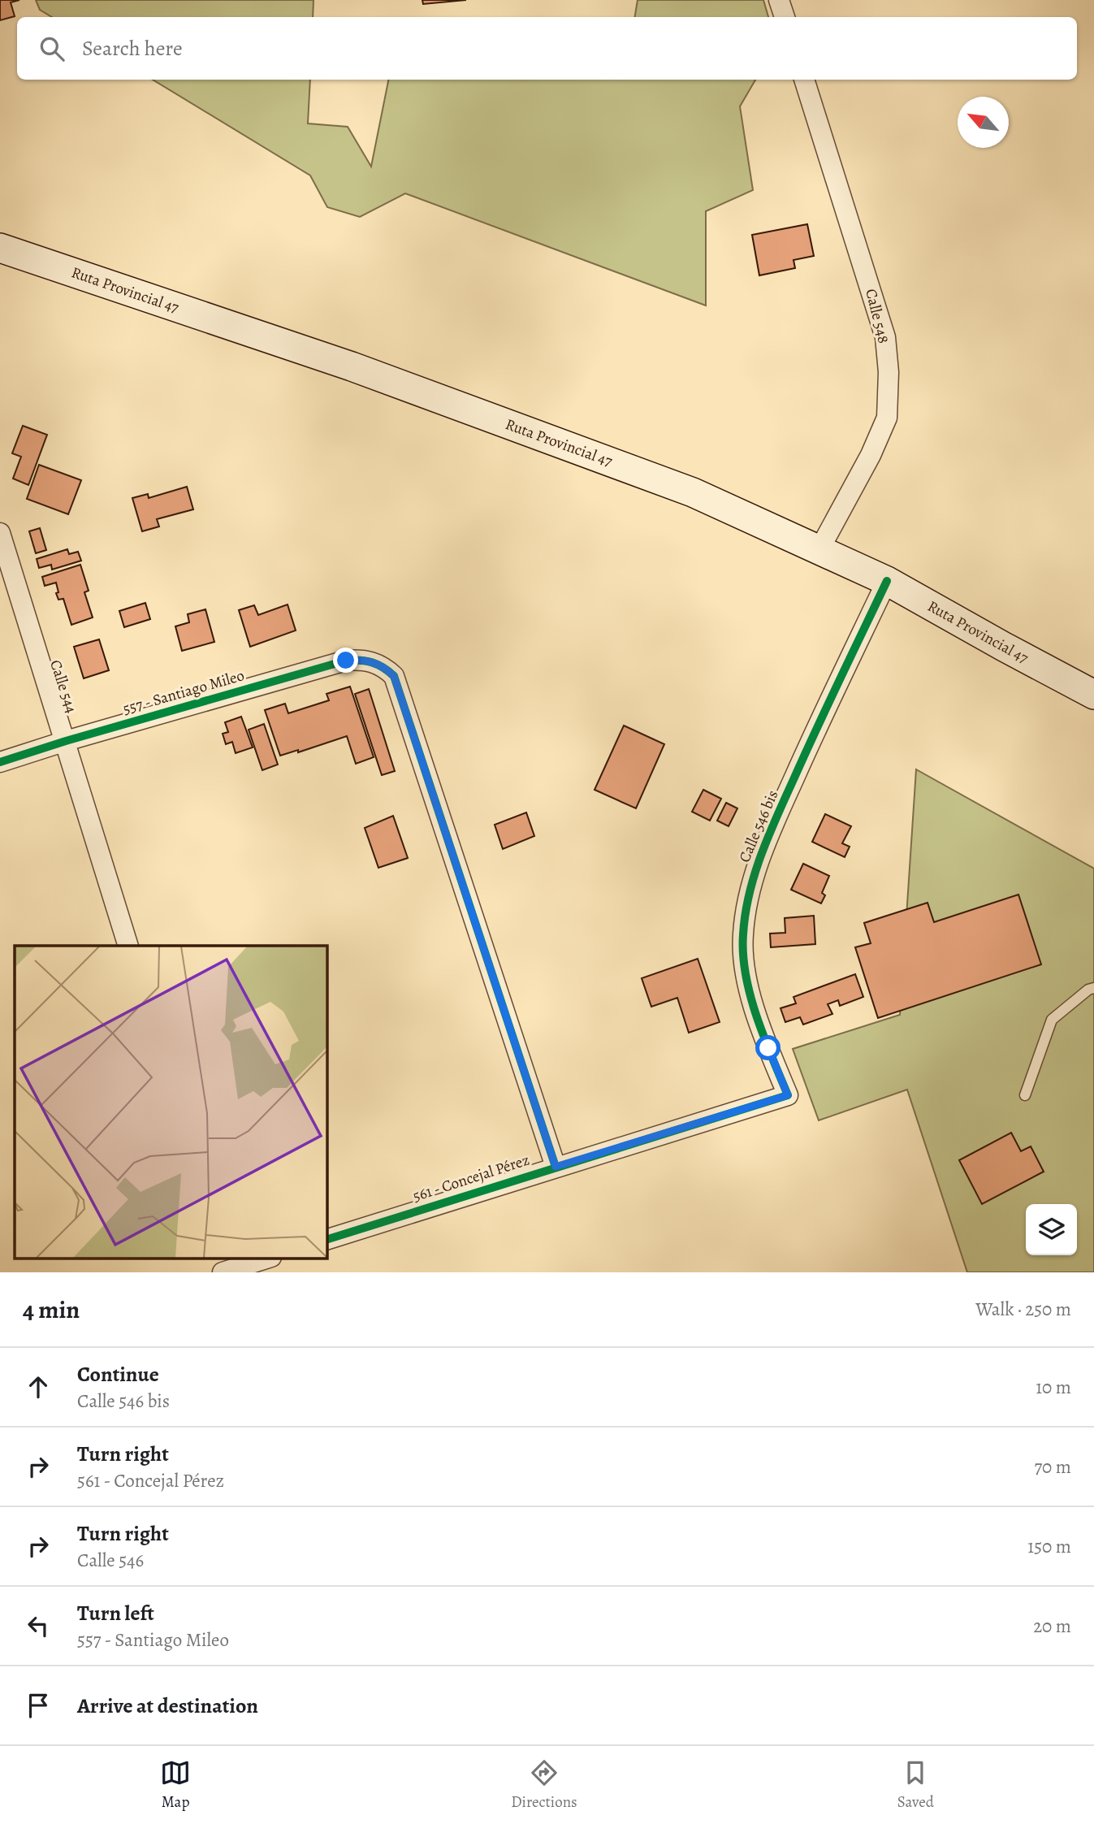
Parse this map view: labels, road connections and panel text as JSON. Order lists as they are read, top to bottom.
{
  "streets": {
    "main road": ["Ruta Provincial 47"],
    "street": [
      "Calle 548",
      "Calle 544",
      "557 - Santiago Mileo",
      "Calle 546 bis",
      "561 - Concejal Pérez"
    ]
  },
  "crossings": [
    ["Ruta Provincial 47", "Calle 548"],
    ["Ruta Provincial 47", "Calle 546 bis"],
    ["Calle 544", "557 - Santiago Mileo"],
    ["557 - Santiago Mileo", "561 - Concejal Pérez"],
    ["Calle 546 bis", "561 - Concejal Pérez"]
  ],
  "north": "top left",
  "page": {
    "search": "Search here",
    "heading": ["4 min", "Walk · 250 m"],
    "list": [
      ["Continue", "Calle 546 bis", "10 m"],
      ["Turn right", "561 - Concejal Pérez", "70 m"],
      ["Turn right", "Calle 546", "150 m"],
      ["Turn left", "557 - Santiago Mileo", "20 m"],
      "Arrive at destination"
    ],
    "nav": ["Map", "Directions", "Saved"]
  }
}
